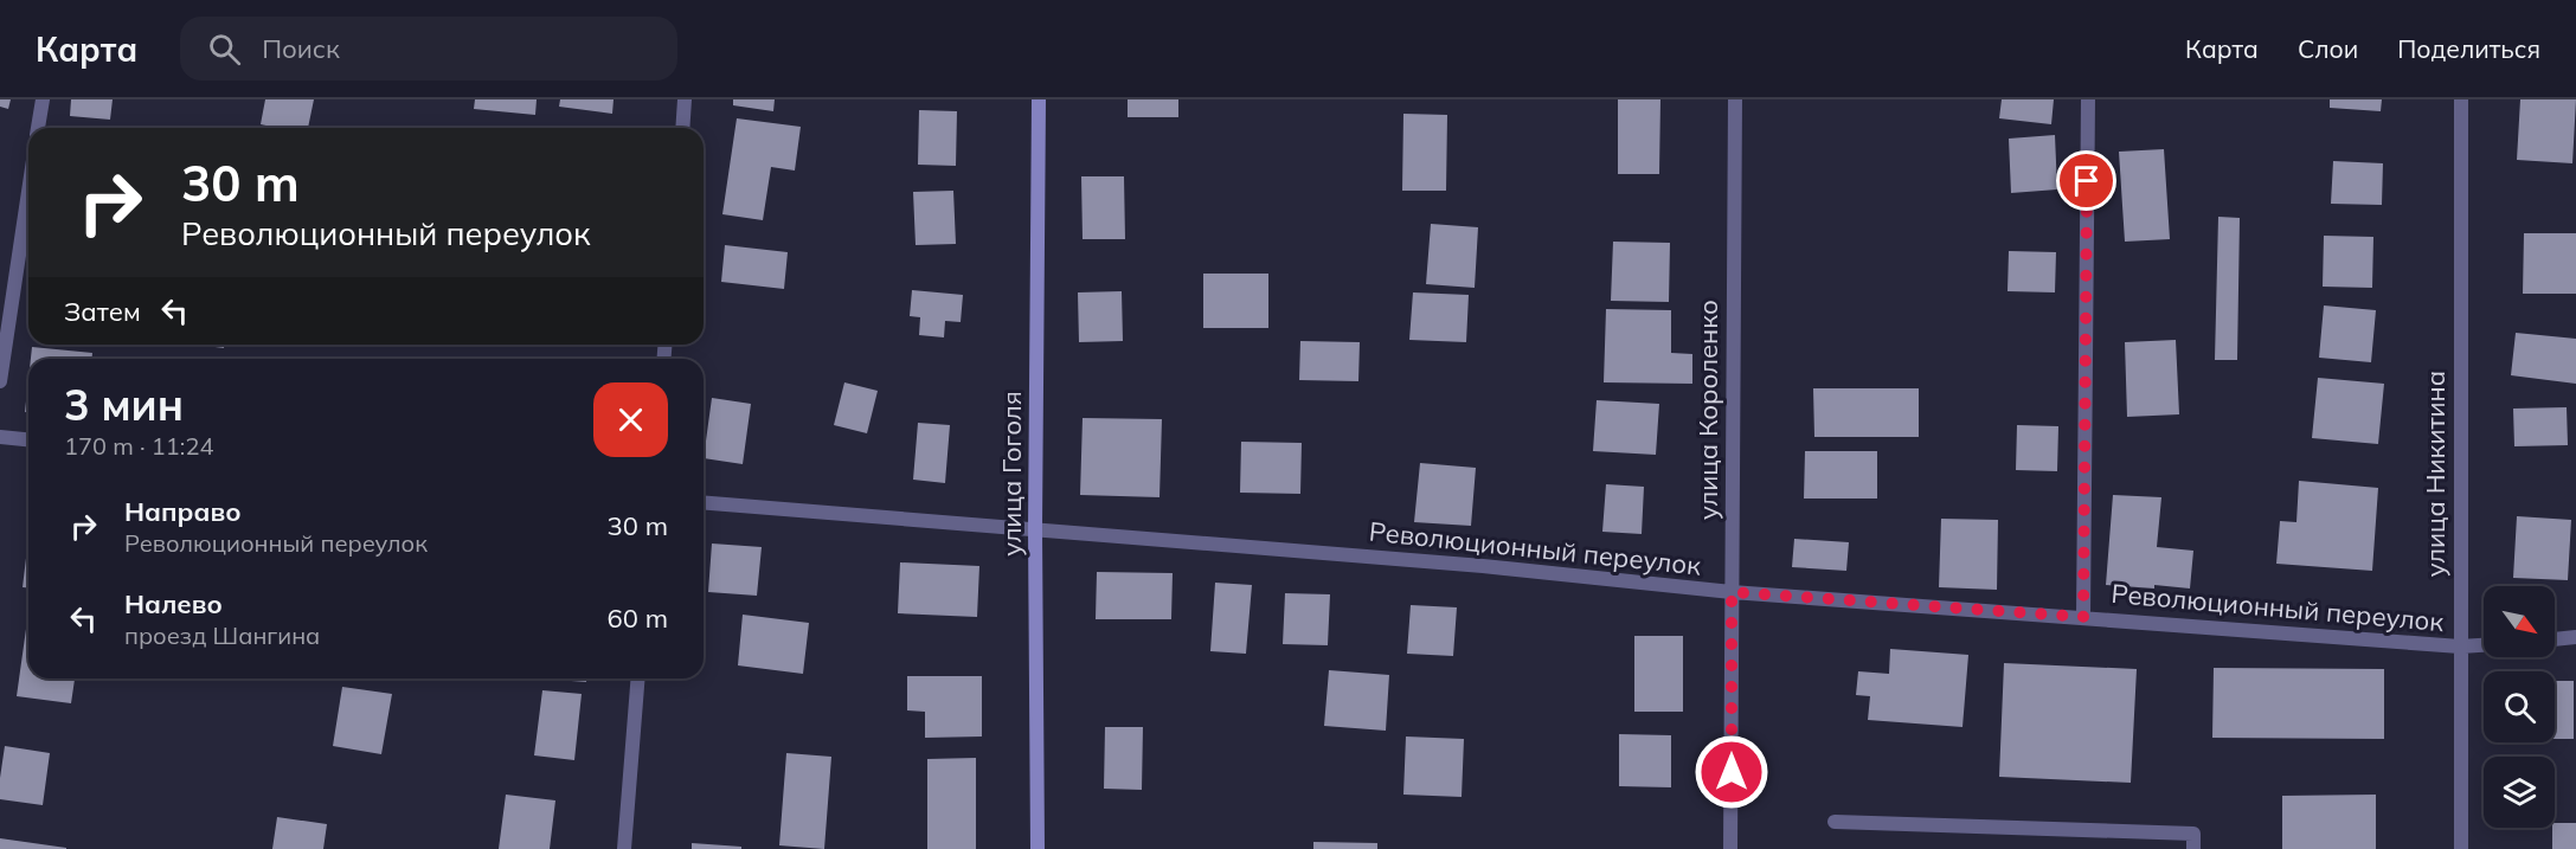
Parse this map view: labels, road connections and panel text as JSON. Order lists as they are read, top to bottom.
{
  "streets": {
    "street": [
      "улица Короленко",
      "улица Гоголя",
      "улица Никитина",
      "Революционный переулок"
    ]
  },
  "crossings": [
    ["улица Короленко", "Революционный переулок"],
    ["улица Гоголя", "Революционный переулок"],
    ["улица Никитина", "Революционный переулок"]
  ],
  "north": "bottom right",
  "page": {
    "header": "Карта",
    "search": "Поиск",
    "nav": ["Карта", "Слои", "Поделиться"],
    "turn": ["30 m", "Революционный переулок"],
    "then": "Затем",
    "heading": ["3 мин", "170 m · 11:24"],
    "list": [
      {
        "name": "Направо",
        "note": "Революционный переулок",
        "value": "30 m"
      },
      {
        "name": "Налево",
        "note": "проезд Шангина",
        "value": "60 m"
      }
    ]
  }
}
